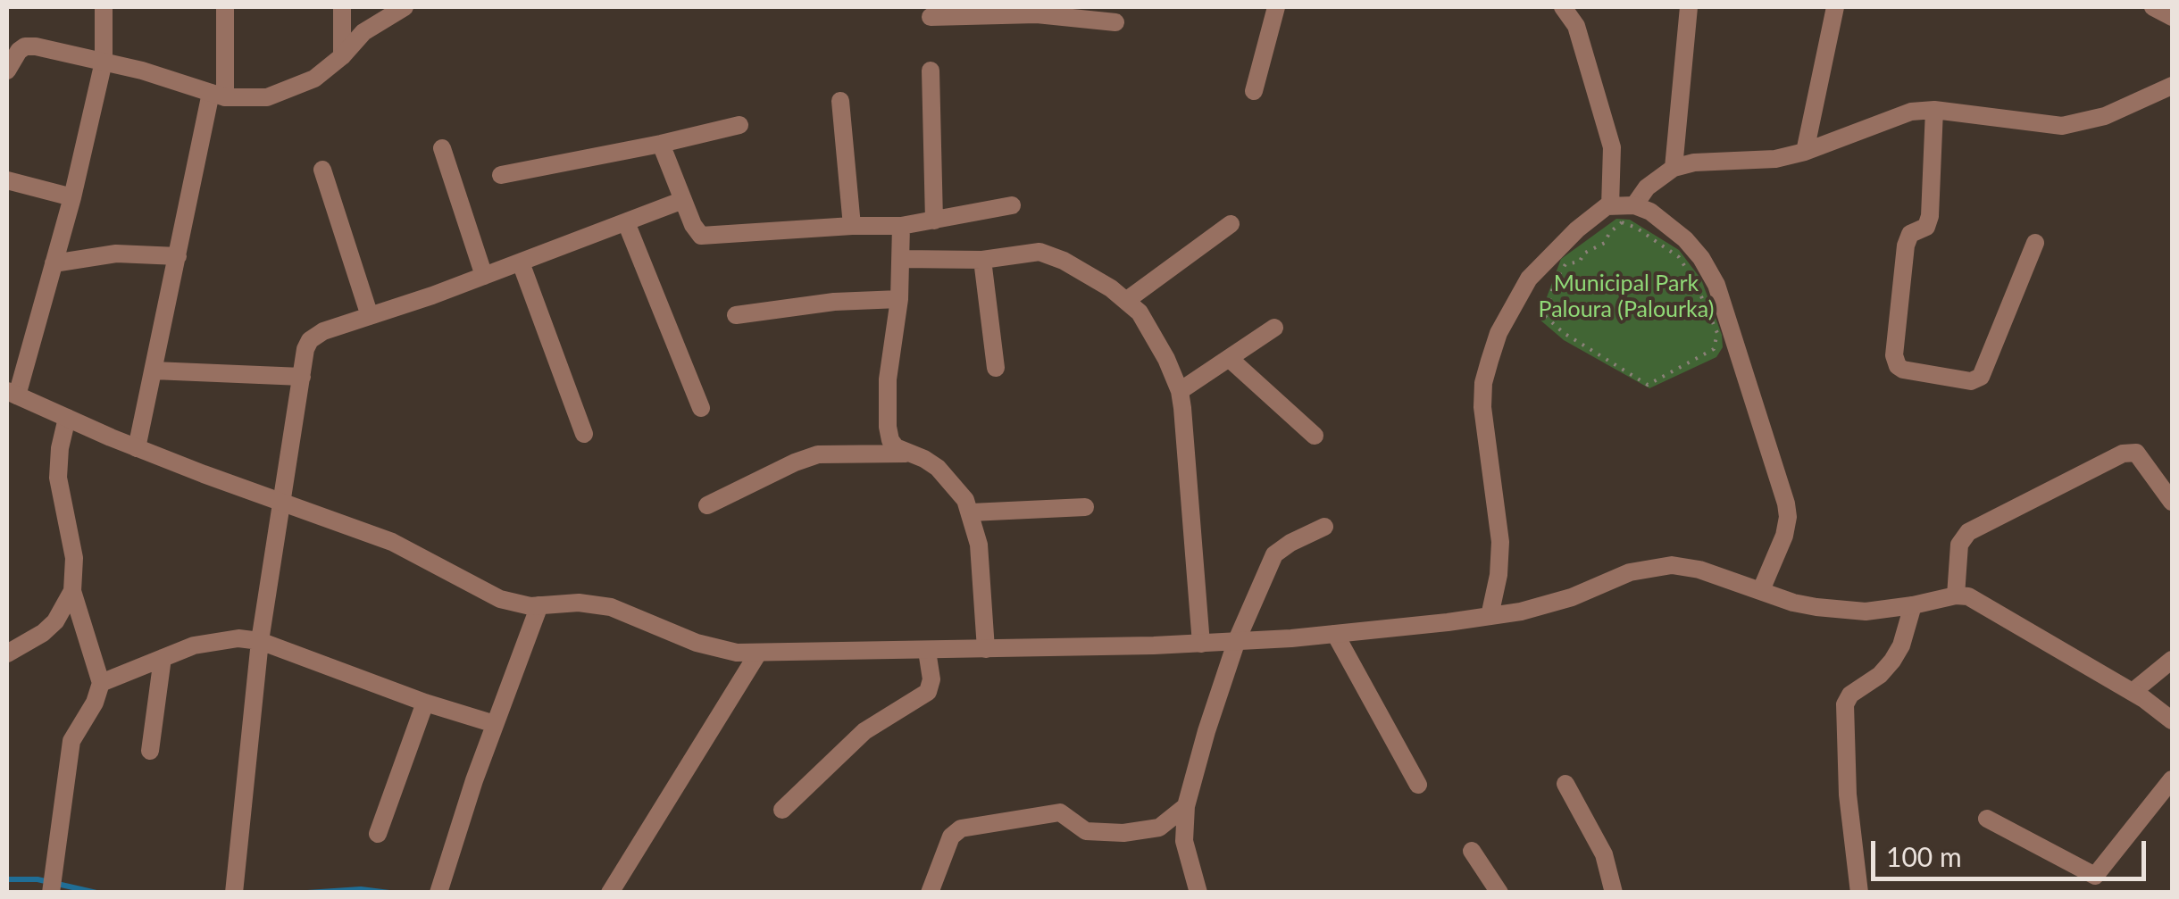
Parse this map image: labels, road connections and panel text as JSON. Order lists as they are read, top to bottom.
{
  "parks": ["Municipal Park Paloura (Palourka)"],
  "scale_bar": "100 m"
}
